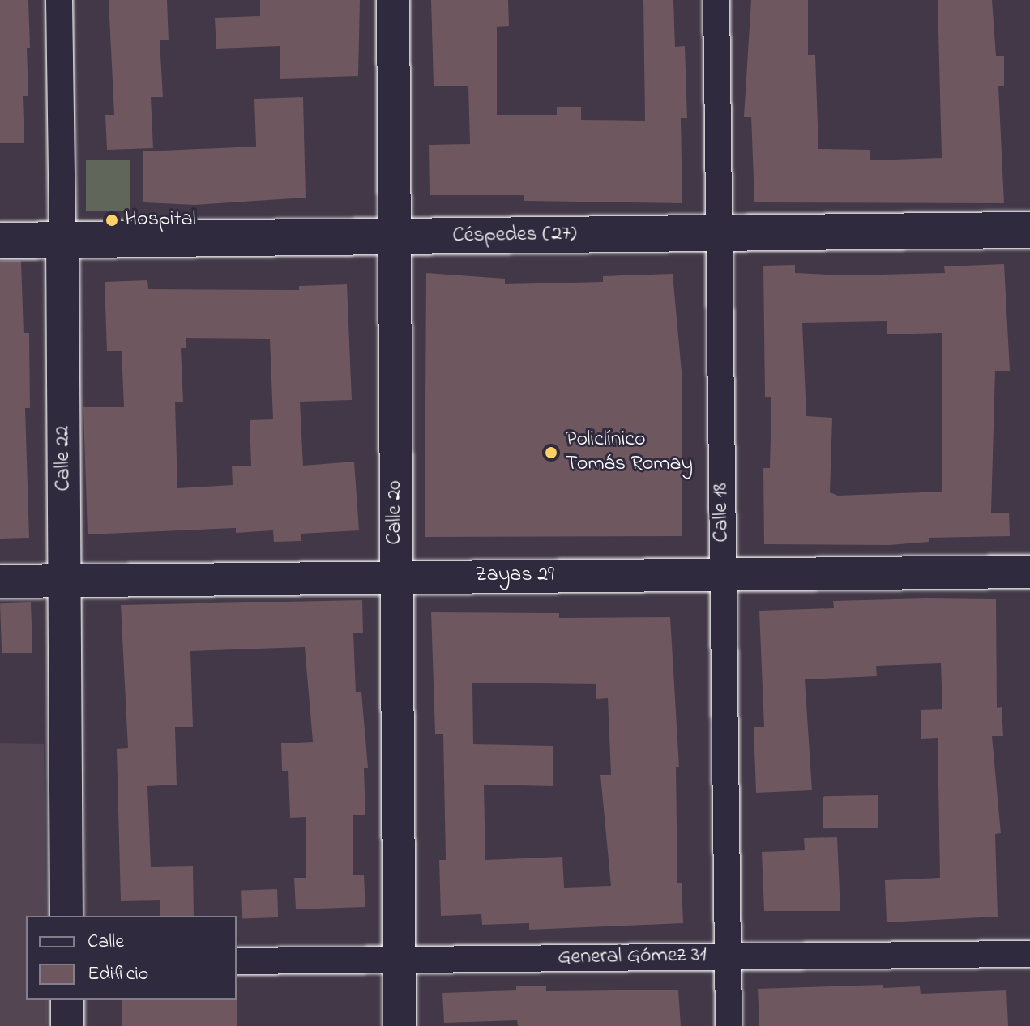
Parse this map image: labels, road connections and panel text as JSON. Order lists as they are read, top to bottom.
{
  "streets": {
    "main road": ["Céspedes (27)"],
    "street": [
      "Calle 22",
      "Calle 20",
      "Calle 18",
      "Zayas 29",
      "General Gómez 31"
    ]
  },
  "crossings": [
    ["Céspedes (27)", "Calle 22"],
    ["Céspedes (27)", "Calle 20"],
    ["Céspedes (27)", "Calle 18"],
    ["Calle 22", "Zayas 29"],
    ["Calle 20", "Zayas 29"],
    ["Calle 20", "General Gómez 31"],
    ["Calle 18", "Zayas 29"],
    ["Calle 18", "General Gómez 31"]
  ],
  "places": ["Hospital", "Policlínico Tomás Romay"],
  "legend": ["Calle", "Edificio"]
}
